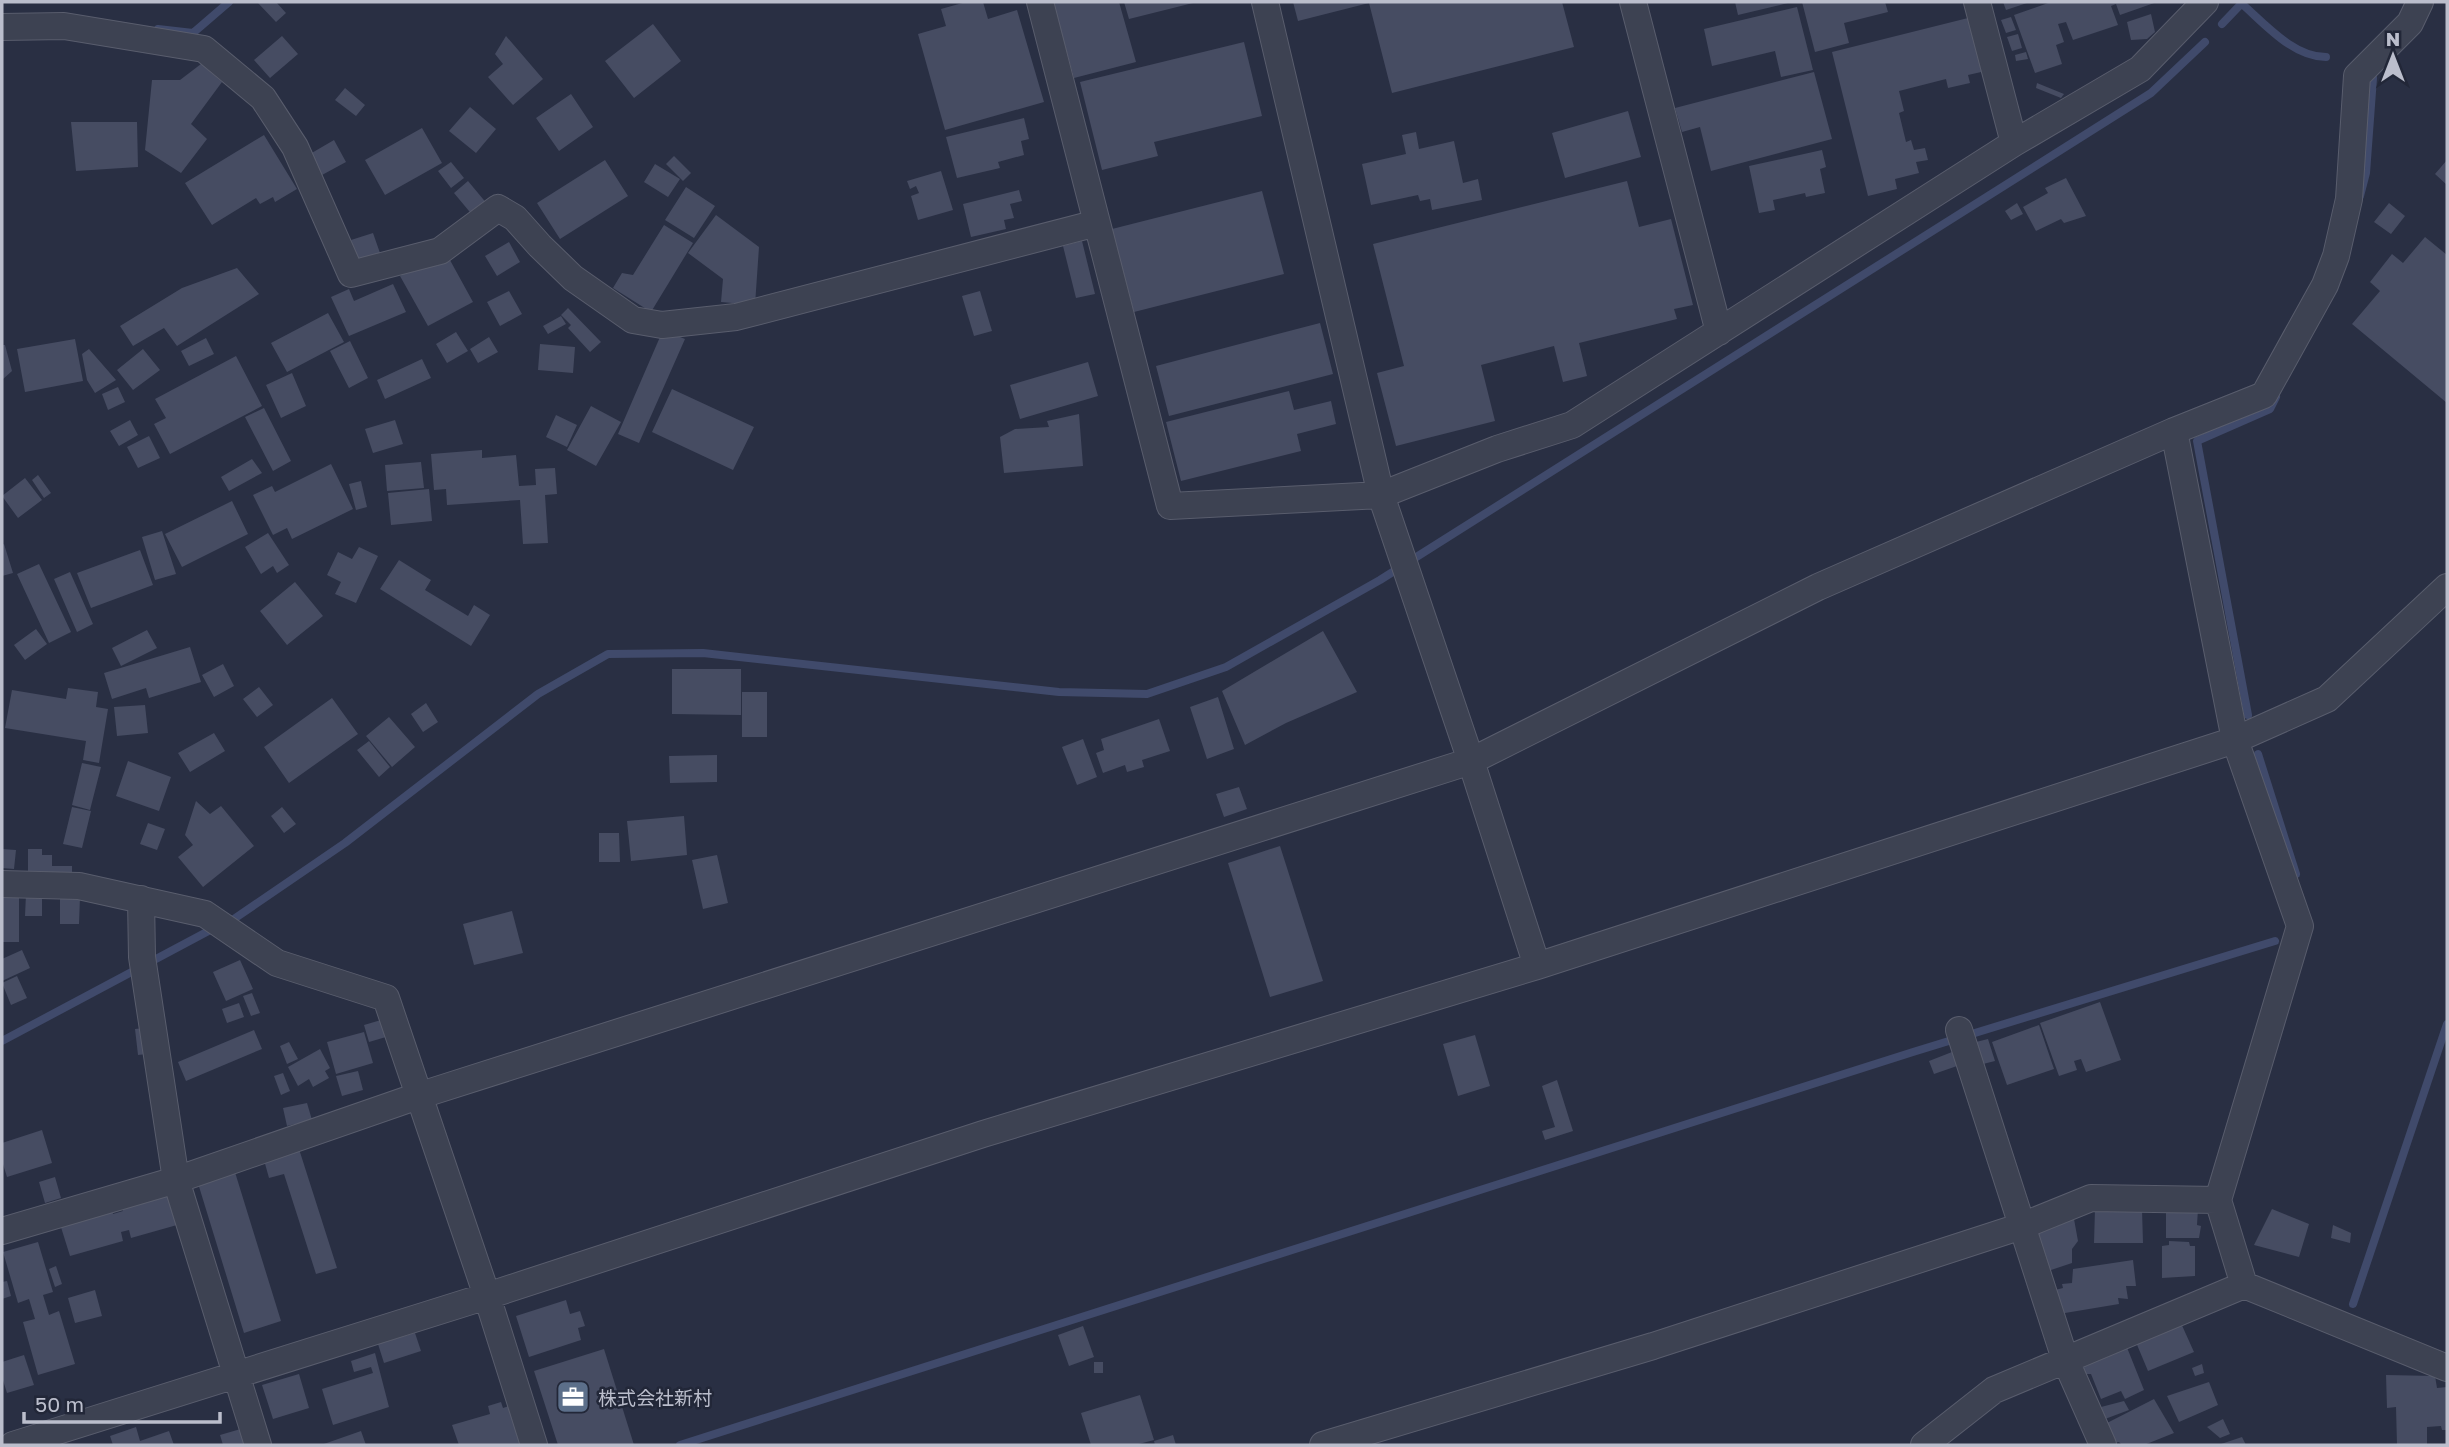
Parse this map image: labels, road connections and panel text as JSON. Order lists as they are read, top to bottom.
{
  "places": {
    "office": ["株式会社新村"]
  },
  "scale_bar": "50 m",
  "north": "top"
}
